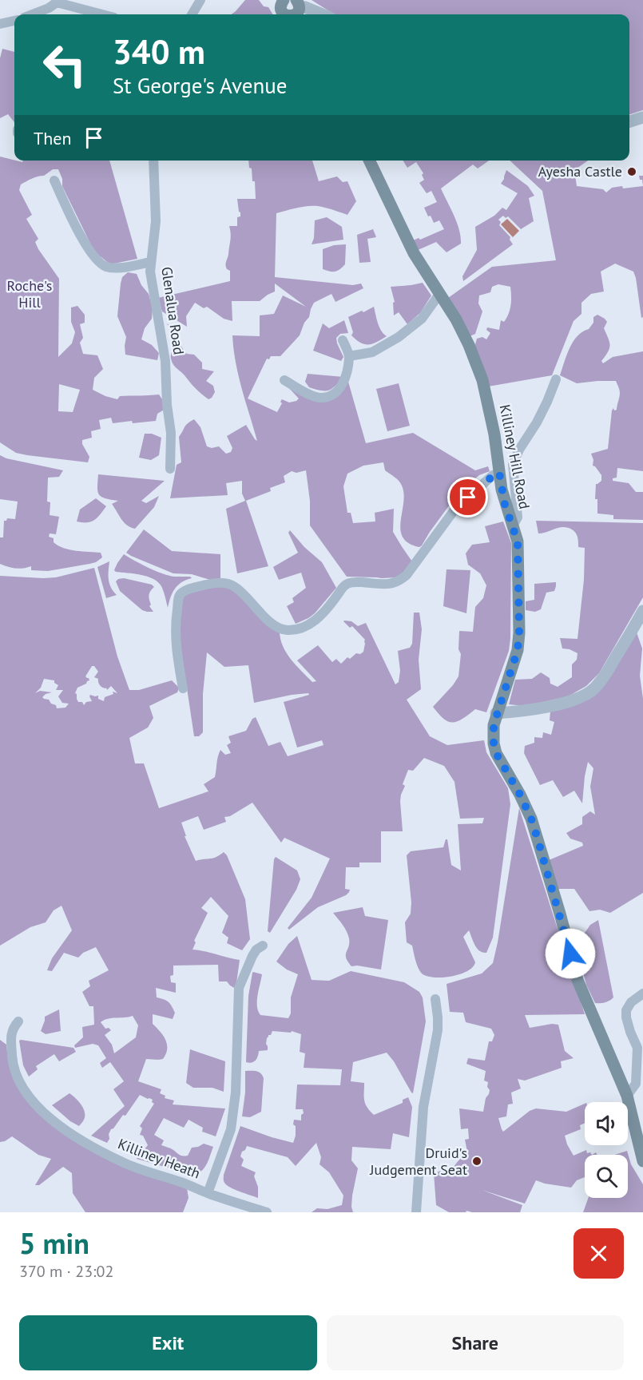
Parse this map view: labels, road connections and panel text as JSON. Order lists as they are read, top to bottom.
{
  "streets": {
    "main road": ["Killiney Hill Road"],
    "street": ["Glenalua Road", "Killiney Heath"]
  },
  "parks": ["Roche's Hill"],
  "places": ["Ayesha Castle", "Druid's Judgement Seat"],
  "page": {
    "turn": ["340 m", "St George's Avenue"],
    "then": "Then",
    "heading": ["5 min", "370 m · 23:02"],
    "buttons": ["Exit", "Share"]
  }
}
